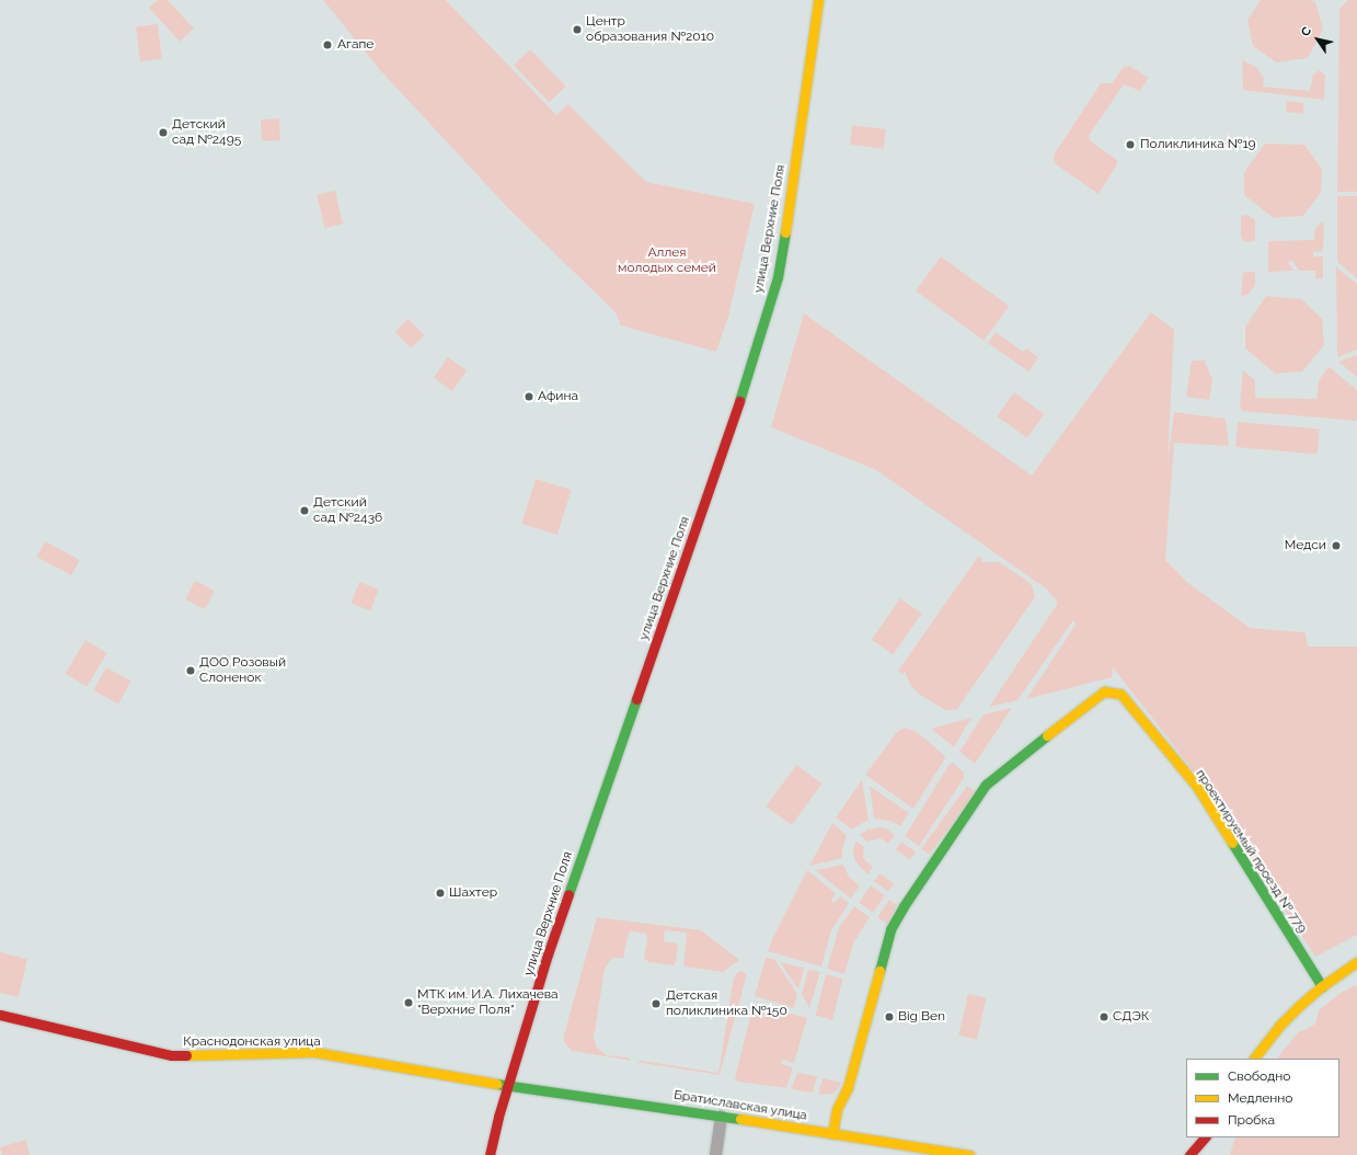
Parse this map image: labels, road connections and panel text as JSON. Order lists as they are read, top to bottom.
{
  "streets": {
    "main road": [
      "улица Верхние Поля",
      "проектируемый проезд № 779",
      "Краснодонская улица",
      "Братиславская улица"
    ]
  },
  "crossings": [
    ["улица Верхние Поля", "Краснодонская улица"],
    ["улица Верхние Поля", "Братиславская улица"],
    ["проектируемый проезд № 779", "Братиславская улица"],
    ["Краснодонская улица", "Братиславская улица"]
  ],
  "parks": ["Аллея молодых семей"],
  "places": [
    "Центр образования №2010",
    "Агапе",
    "Детский сад №2495",
    "Поликлиника №19",
    "Афина",
    "Детский сад №2436",
    "Медси",
    "ДОО Розовый Слоненок",
    "Шахтер",
    "МТК им. И.А. Лихачева \"Верхние Поля\"",
    "Детская поликлиника №150",
    "Big Ben",
    "СДЭК"
  ],
  "legend": ["Свободно", "Медленно", "Пробка"],
  "north": "top left"
}
